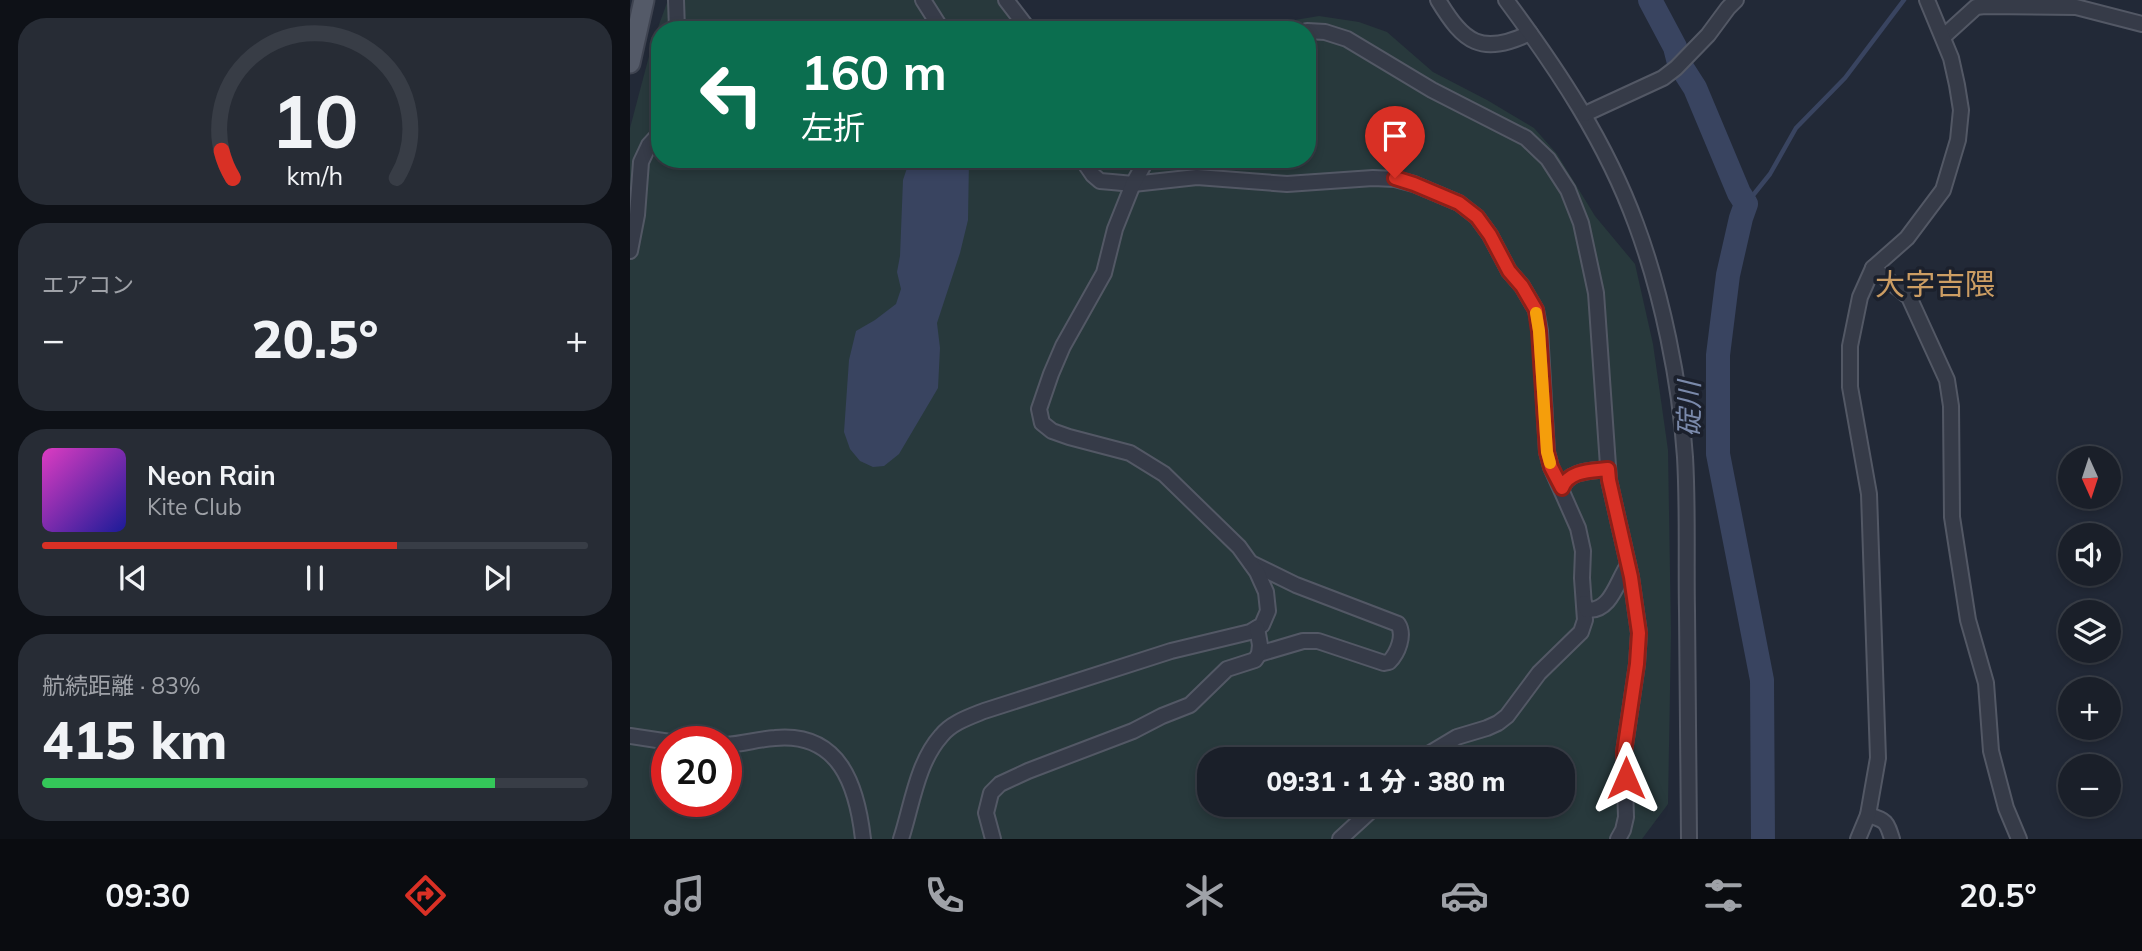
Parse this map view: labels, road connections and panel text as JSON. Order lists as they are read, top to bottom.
{
  "districts": ["大字吉隈"],
  "water": ["碇川"],
  "north": "bottom",
  "page": {
    "turn": ["160 m", "左折"],
    "tile": [
      "エアコン",
      ["航続距離 · 83%", "415 km"]
    ],
    "heat": ["−", "20.5°", "+"],
    "map_buttons": ["+", "−"],
    "song": ["Neon Rain", "Kite Club"],
    "limit": "20",
    "trip": "09:31 · 1 分 · 380 m",
    "tabs": ["09:30", "20.5°"],
    "gauge": ["10", "km/h"]
  }
}
